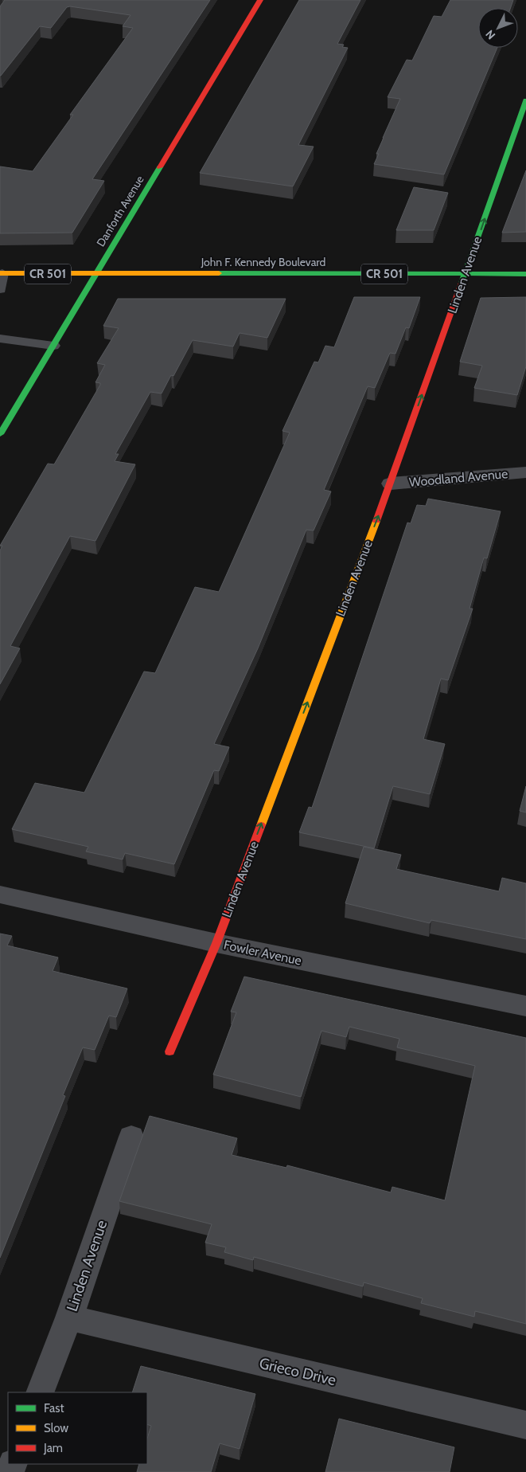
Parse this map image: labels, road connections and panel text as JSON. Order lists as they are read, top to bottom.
{
  "streets": {
    "main road": [
      "Danforth Avenue",
      "John F. Kennedy Boulevard",
      "CR 501",
      "Linden Avenue"
    ],
    "street": ["Woodland Avenue", "Fowler Avenue", "Grieco Drive"]
  },
  "crossings": [
    ["Danforth Avenue", "John F. Kennedy Boulevard"],
    ["John F. Kennedy Boulevard", "Linden Avenue"],
    ["Linden Avenue", "Woodland Avenue"],
    ["Linden Avenue", "Fowler Avenue"],
    ["Linden Avenue", "Grieco Drive"]
  ],
  "one_way": ["Linden Avenue"],
  "legend": ["Fast", "Slow", "Jam"],
  "north": "bottom left"
}
